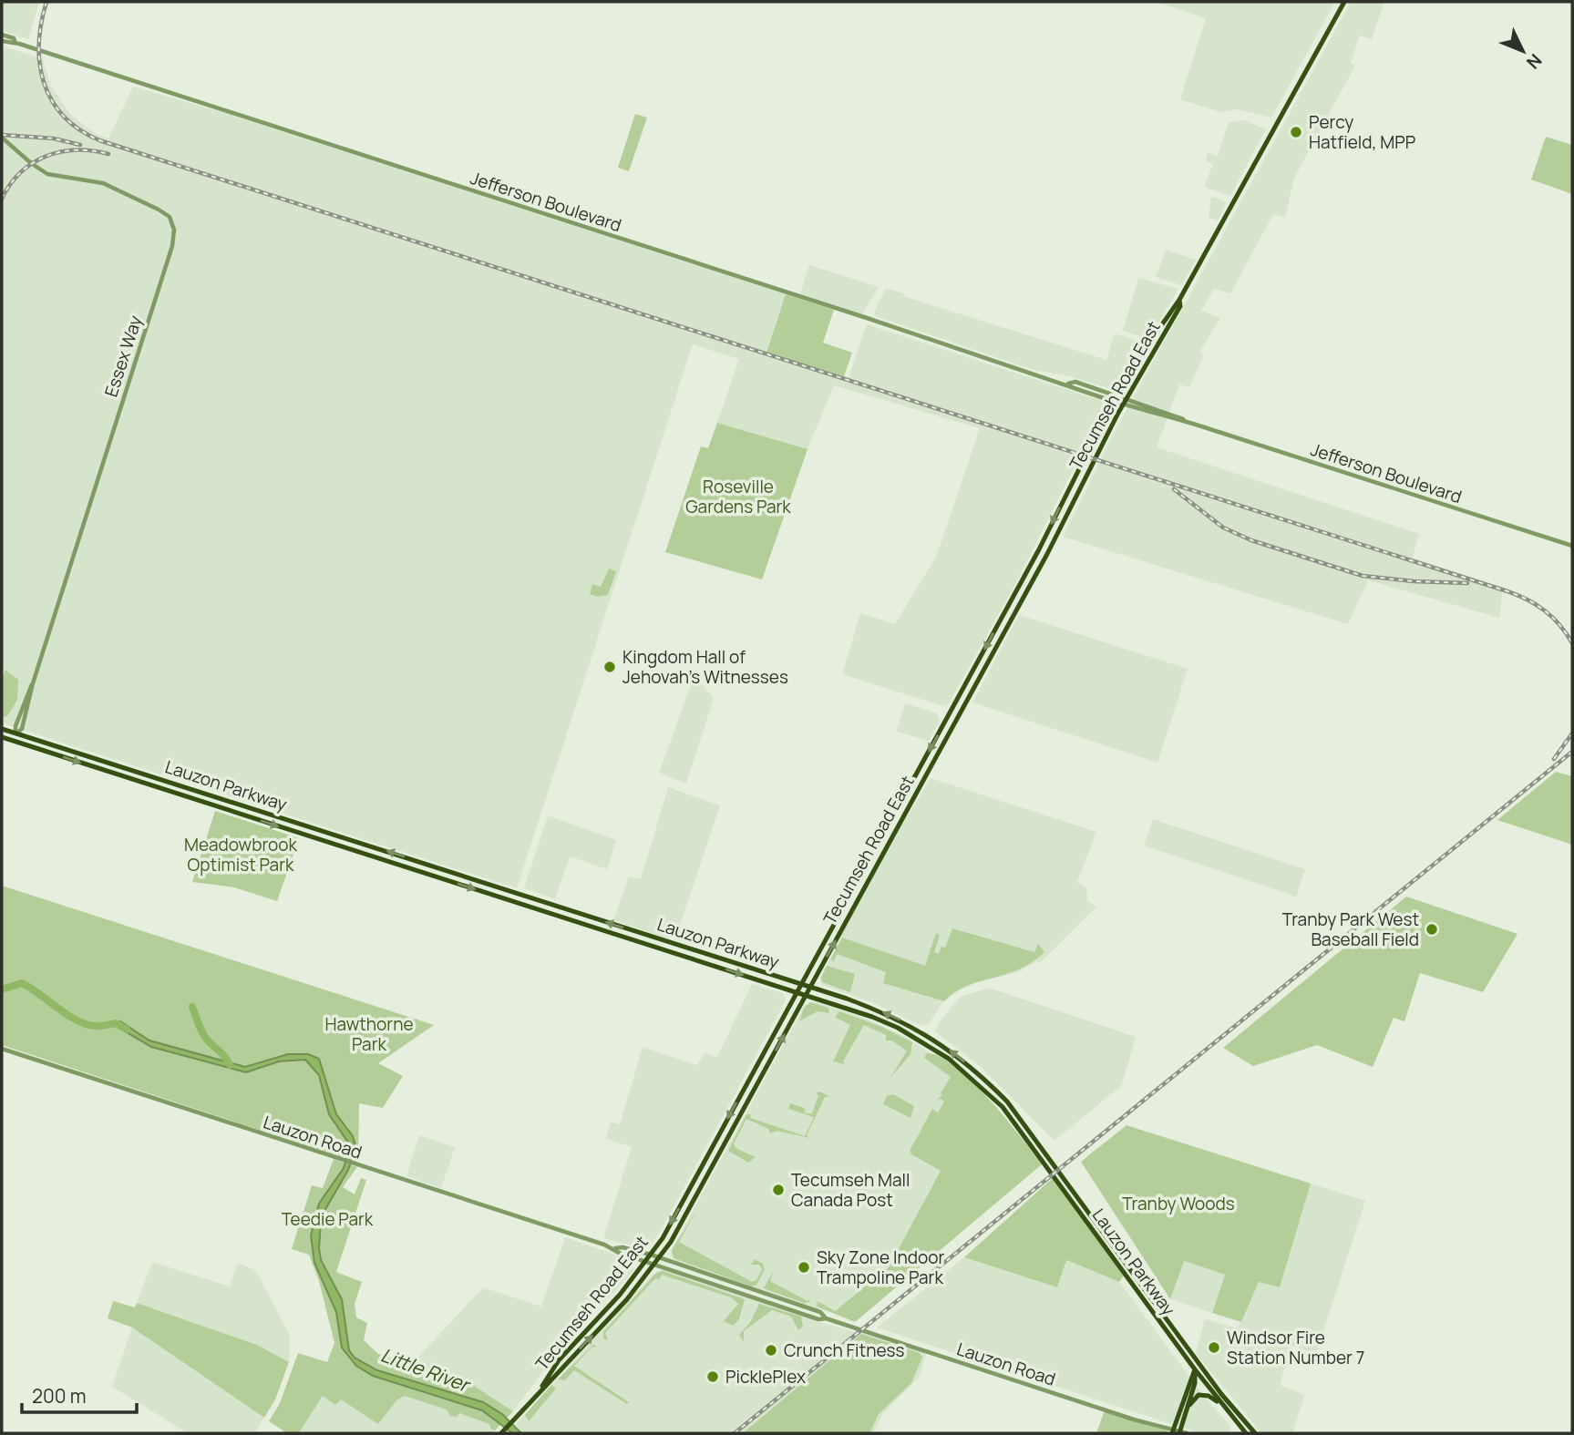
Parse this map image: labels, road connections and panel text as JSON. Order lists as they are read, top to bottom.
{
  "streets": {
    "main road": ["Tecumseh Road East", "Lauzon Parkway"],
    "street": ["Jefferson Boulevard", "Essex Way", "Lauzon Road"]
  },
  "crossings": [
    ["Jefferson Boulevard", "Tecumseh Road East"],
    ["Essex Way", "Lauzon Parkway"],
    ["Tecumseh Road East", "Lauzon Parkway"],
    ["Tecumseh Road East", "Lauzon Road"]
  ],
  "water": ["Little River"],
  "parks": [
    "Roseville Gardens Park",
    "Meadowbrook Optimist Park",
    "Hawthorne Park",
    "Tranby Woods",
    "Teedie Park"
  ],
  "places": [
    "Percy Hatfield, MPP",
    "Kingdom Hall of Jehovah's Witnesses",
    "Tranby Park West Baseball Field",
    "Tecumseh Mall Canada Post",
    "Sky Zone Indoor Trampoline Park",
    "Windsor Fire Station Number 7",
    "Crunch Fitness",
    "PicklePlex"
  ],
  "scale_bar": "200 m",
  "north": "bottom right"
}
